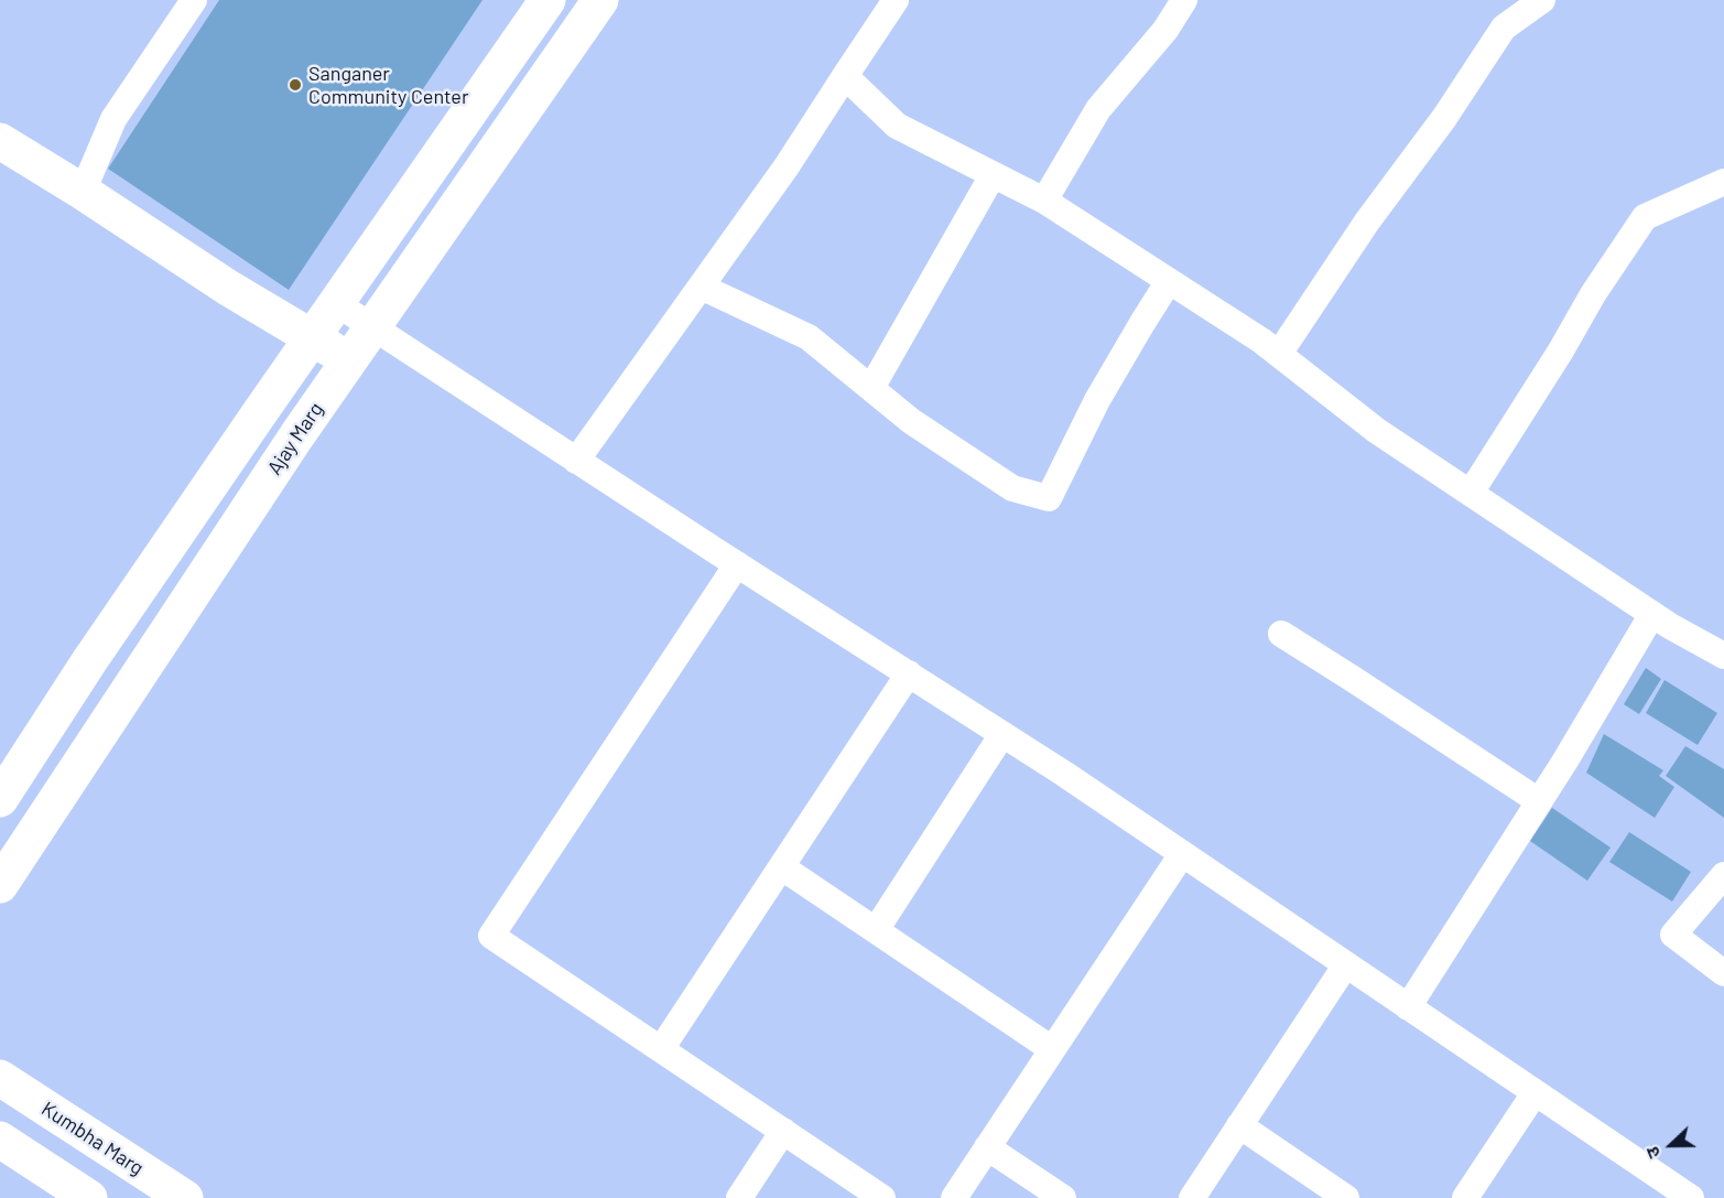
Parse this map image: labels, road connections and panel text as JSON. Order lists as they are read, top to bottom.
{
  "streets": {
    "street": ["Ajay Marg", "Kumbha Marg"]
  },
  "places": ["Sanganer Community Center"],
  "north": "left"
}
